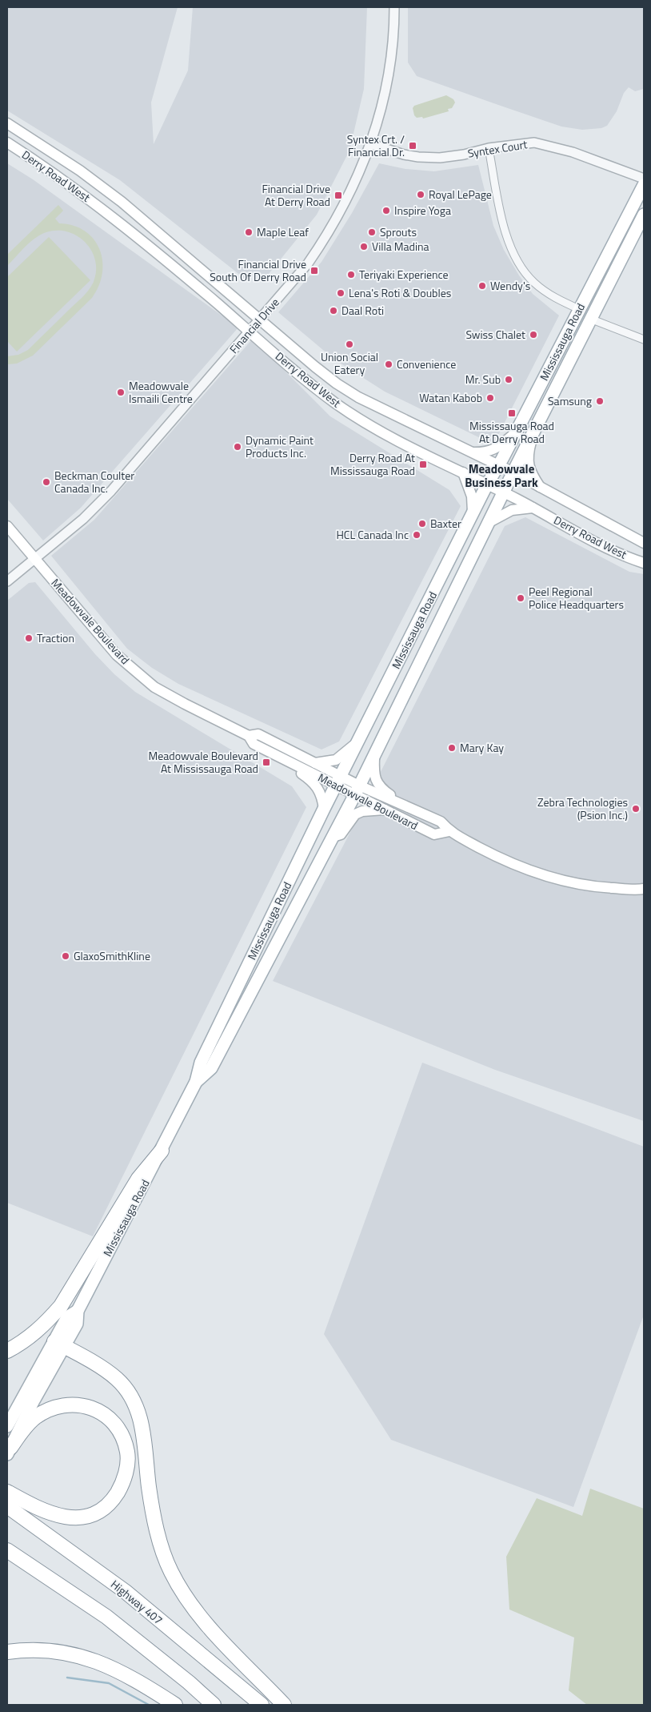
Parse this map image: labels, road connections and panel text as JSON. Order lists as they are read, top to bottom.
{
  "streets": {
    "highway": ["Highway 407"],
    "main road": ["Derry Road West", "Mississauga Road", "Meadowvale Boulevard"],
    "street": ["Syntex Court", "Financial Drive"]
  },
  "crossings": [
    ["Syntex Court", "Financial Drive"],
    ["Derry Road West", "Financial Drive"],
    ["Derry Road West", "Mississauga Road"],
    ["Financial Drive", "Meadowvale Boulevard"],
    ["Mississauga Road", "Meadowvale Boulevard"]
  ],
  "districts": ["Meadowvale Business Park"],
  "places": {
    "transit": [
      "Syntex Crt. / Financial Dr.",
      "Financial Drive At Derry Road",
      "Financial Drive South Of Derry Road",
      "Mississauga Road At Derry Road",
      "Derry Road At Mississauga Road",
      "Meadowvale Boulevard At Mississauga Road"
    ],
    "other": [
      "Royal LePage",
      "Inspire Yoga",
      "Maple Leaf",
      "Sprouts",
      "Villa Madina",
      "Teriyaki Experience",
      "Wendy's",
      "Lena's Roti & Doubles",
      "Daal Roti",
      "Swiss Chalet",
      "Union Social Eatery",
      "Convenience",
      "Mr. Sub",
      "Meadowvale Ismaili Centre",
      "Watan Kabob",
      "Samsung",
      "Dynamic Paint Products Inc.",
      "Beckman Coulter Canada Inc.",
      "Baxter",
      "HCL Canada Inc",
      "Peel Regional Police Headquarters",
      "Traction",
      "Mary Kay",
      "Zebra Technologies (Psion Inc.)",
      "GlaxoSmithKline"
    ]
  }
}
